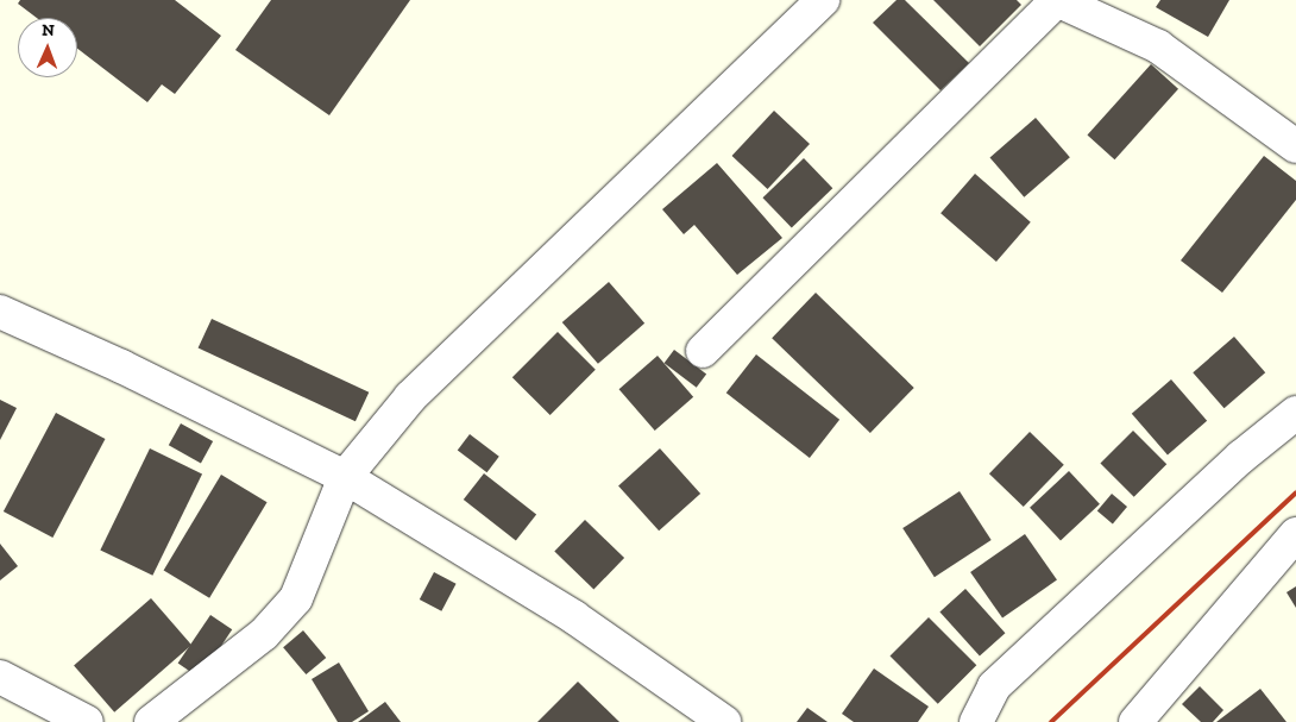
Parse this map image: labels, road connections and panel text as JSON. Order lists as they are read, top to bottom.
{
  "north": "top"
}
